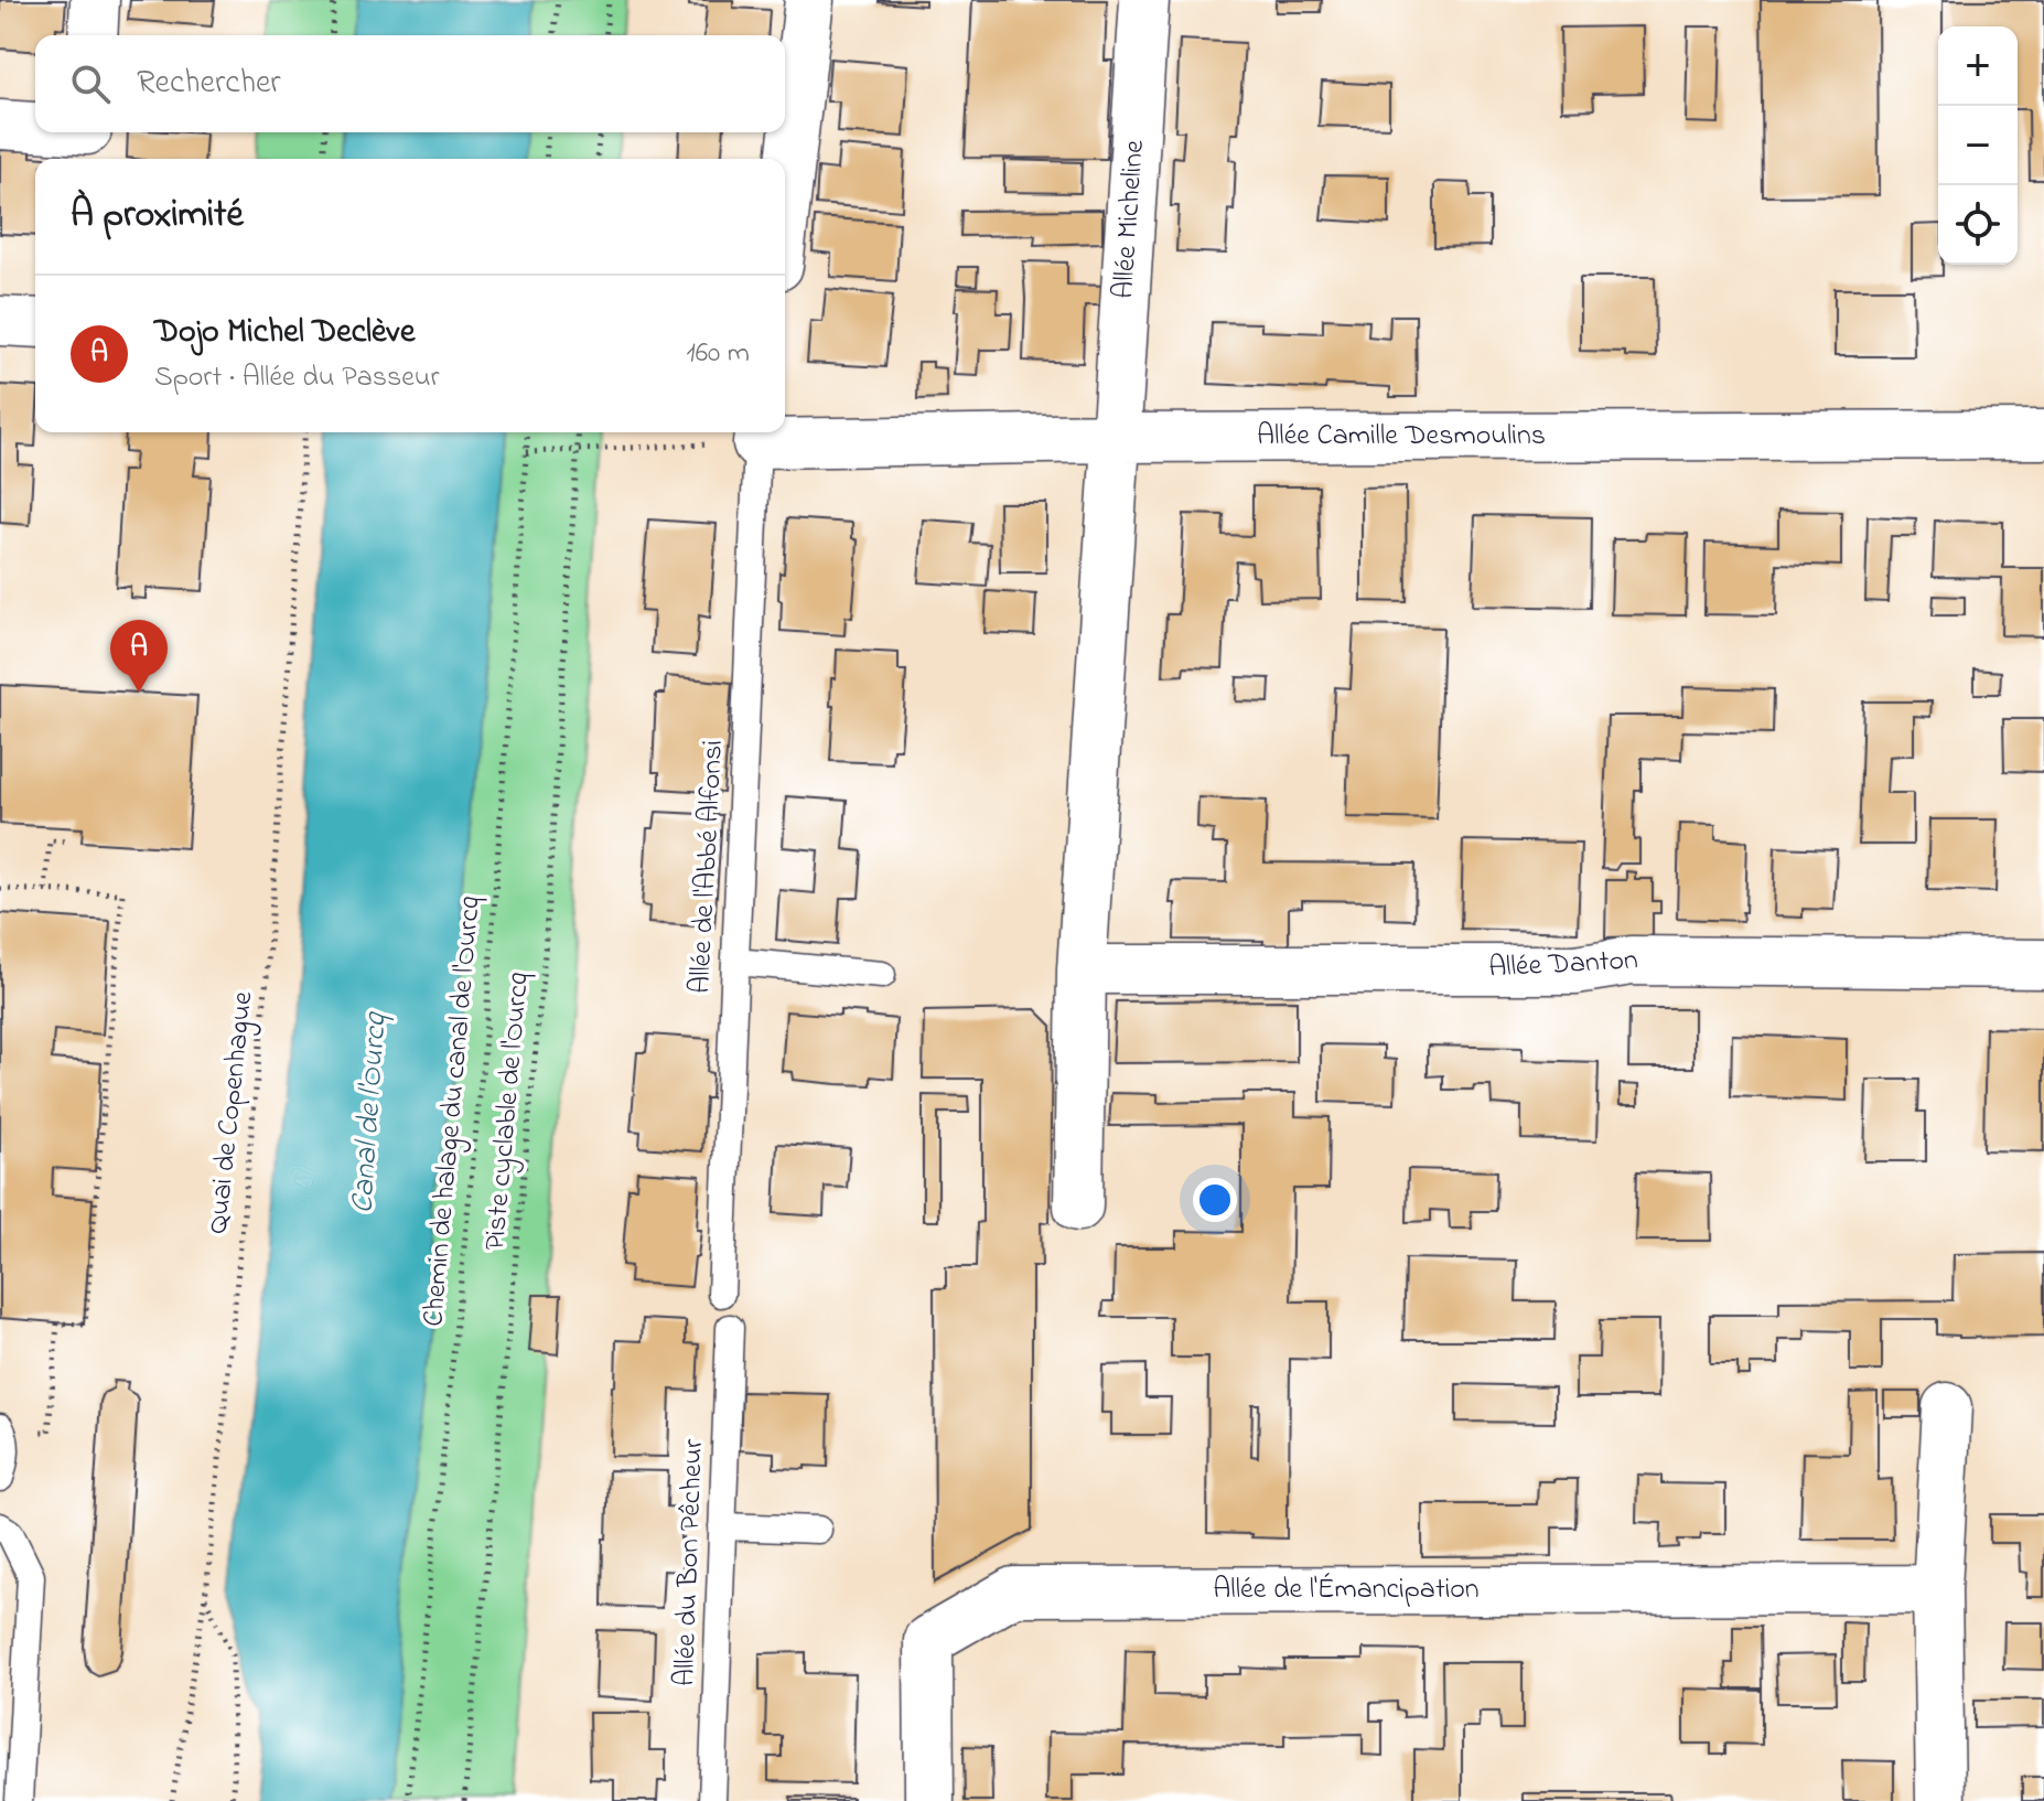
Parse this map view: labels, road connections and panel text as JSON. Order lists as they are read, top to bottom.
{
  "streets": {
    "street": [
      "Allée Micheline",
      "Allée Camille Desmoulins",
      "Allée Danton",
      "Allée de l'Émancipation"
    ],
    "lane": ["Allée de l'Abbé Alfonsi", "Allée du Bon Pêcheur"],
    "path": ["Chemin de halage du canal de l'Ourcq", "Piste cyclable de l'Ourcq", "Quai de Copenhague"]
  },
  "crossings": [
    ["Allée Micheline", "Allée Camille Desmoulins"],
    ["Allée Camille Desmoulins", "Allée de l'Abbé Alfonsi"]
  ],
  "water": ["Canal de l'Ourcq"],
  "page": {
    "map_buttons": ["+", "−"],
    "search": "Rechercher",
    "heading": "À proximité",
    "list": [
      {
        "mark": "A",
        "name": "Dojo Michel Declève",
        "note": "Sport · Allée du Passeur",
        "value": "160 m"
      }
    ],
    "pins": "A"
  }
}
